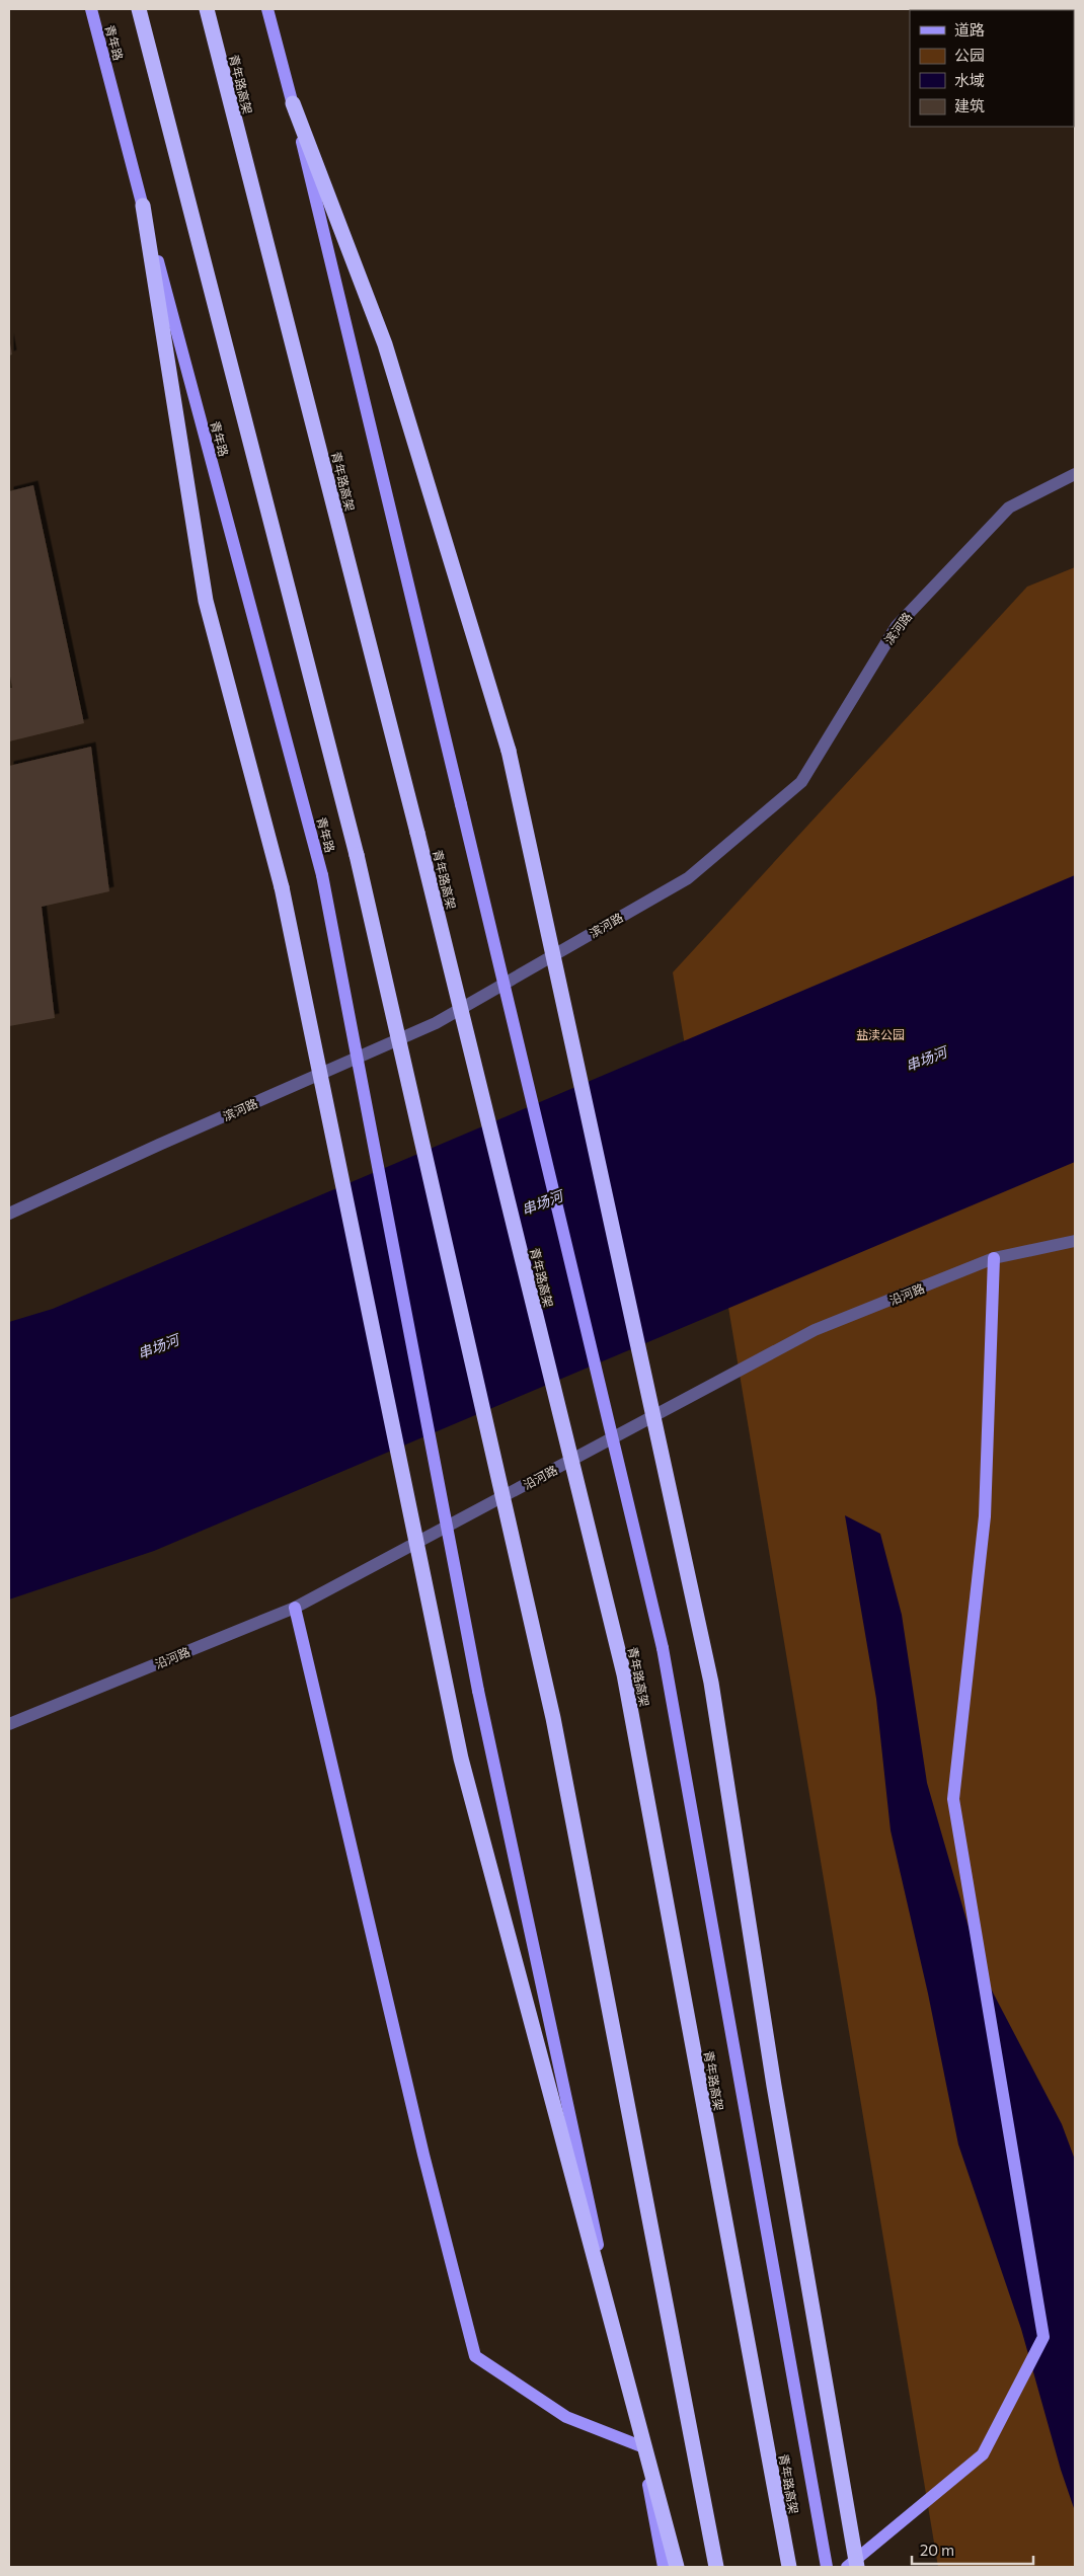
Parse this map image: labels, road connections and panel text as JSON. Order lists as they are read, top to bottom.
{
  "streets": {
    "highway": ["青年路高架"],
    "main road": ["青年路"],
    "street": ["滨河路", "沿河路"]
  },
  "water": ["串场河"],
  "parks": ["盐渎公园"],
  "legend": [
    "道路",
    "公园",
    "水域",
    "建筑"
  ],
  "scale_bar": "20 m"
}
